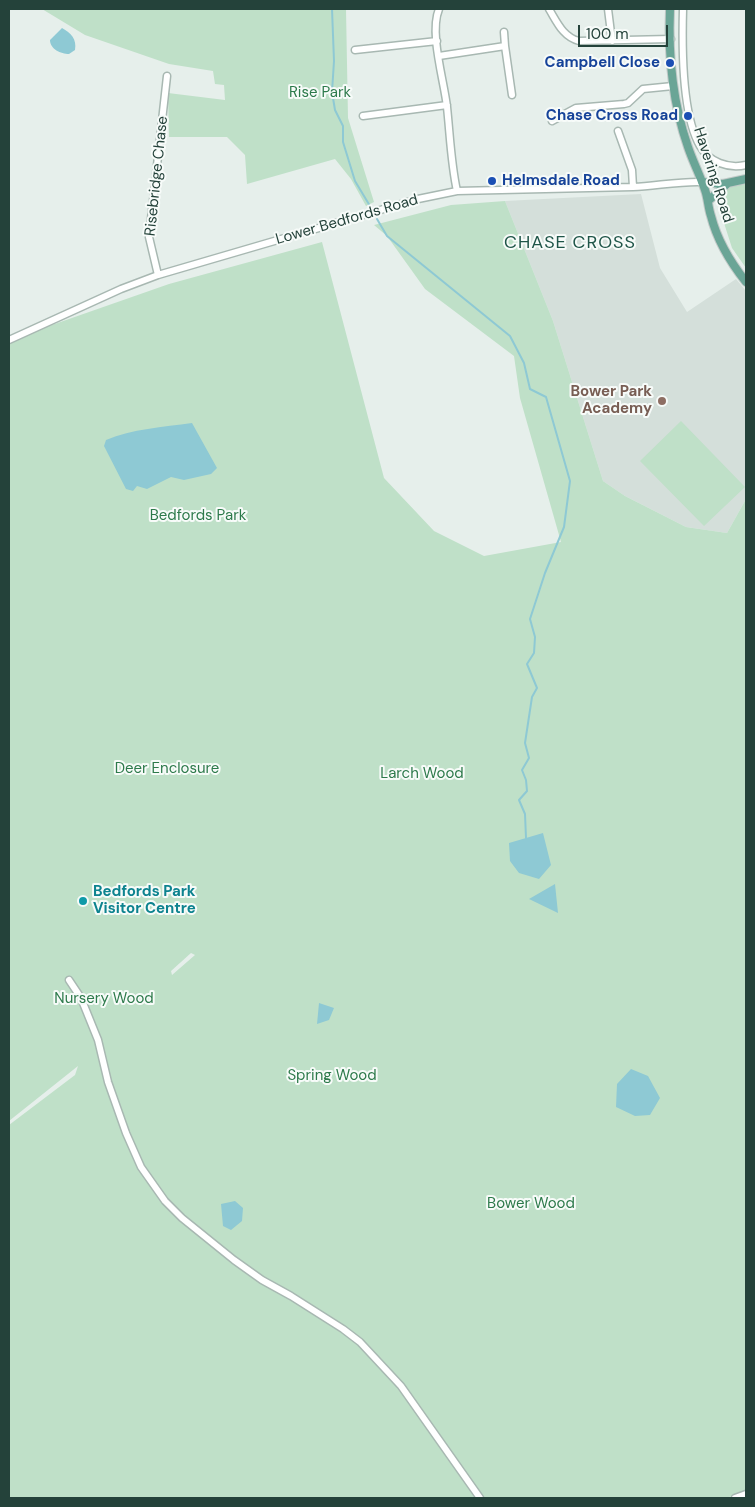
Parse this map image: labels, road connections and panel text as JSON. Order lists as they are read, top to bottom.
{
  "streets": {
    "main road": ["Havering Road"],
    "street": ["Risebridge Chase", "Lower Bedfords Road"]
  },
  "crossings": [
    ["Havering Road", "Lower Bedfords Road"],
    ["Risebridge Chase", "Lower Bedfords Road"]
  ],
  "districts": ["CHASE CROSS"],
  "parks": [
    "Rise Park",
    "Bedfords Park",
    "Deer Enclosure",
    "Larch Wood",
    "Nursery Wood",
    "Spring Wood",
    "Bower Wood"
  ],
  "places": [
    "Campbell Close",
    "Chase Cross Road",
    "Helmsdale Road",
    "Bower Park Academy",
    "Bedfords Park Visitor Centre"
  ],
  "scale_bar": "100 m"
}
